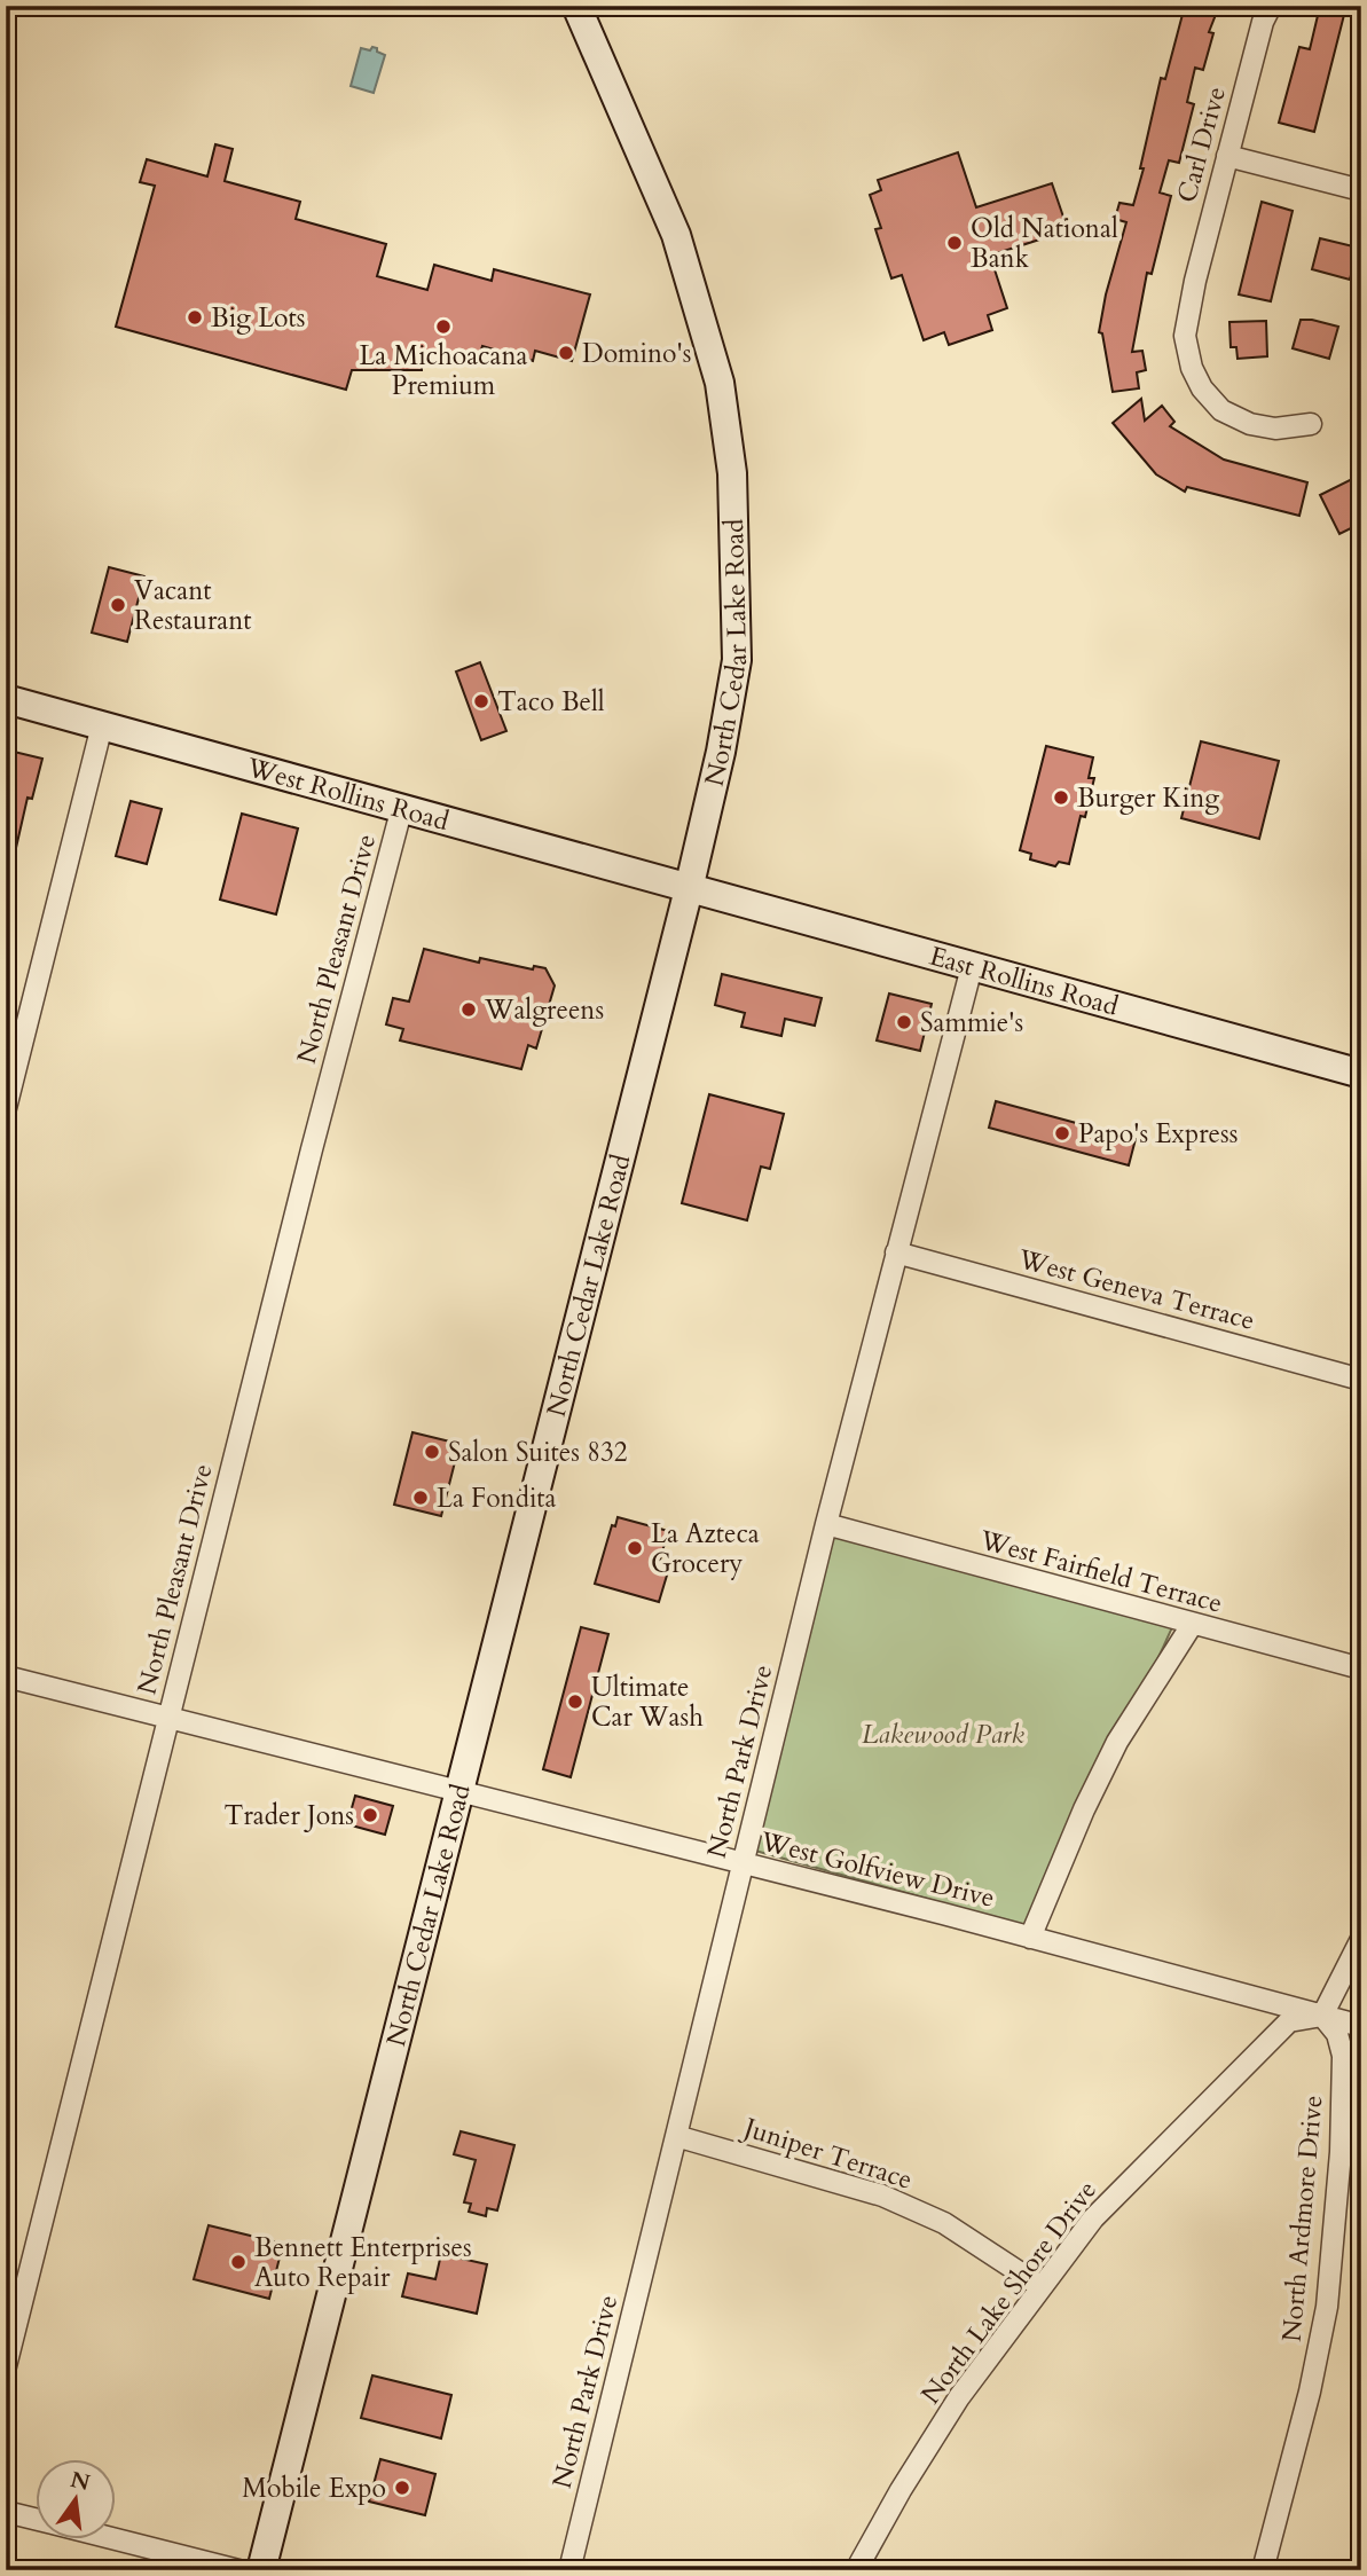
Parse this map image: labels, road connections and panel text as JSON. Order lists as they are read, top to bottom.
{
  "streets": {
    "main road": ["North Cedar Lake Road", "West Rollins Road", "East Rollins Road"],
    "street": [
      "Carl Drive",
      "North Pleasant Drive",
      "West Geneva Terrace",
      "West Fairfield Terrace",
      "North Park Drive",
      "West Golfview Drive",
      "Juniper Terrace",
      "North Ardmore Drive",
      "North Lake Shore Drive"
    ]
  },
  "crossings": [
    ["North Cedar Lake Road", "West Rollins Road"],
    ["North Cedar Lake Road", "East Rollins Road"],
    ["North Cedar Lake Road", "West Golfview Drive"],
    ["West Rollins Road", "North Pleasant Drive"],
    ["West Rollins Road", "East Rollins Road"],
    ["North Pleasant Drive", "West Golfview Drive"],
    ["East Rollins Road", "North Park Drive"],
    ["West Geneva Terrace", "North Park Drive"],
    ["West Fairfield Terrace", "North Park Drive"],
    ["North Park Drive", "West Golfview Drive"],
    ["North Park Drive", "Juniper Terrace"],
    ["West Golfview Drive", "North Ardmore Drive"],
    ["West Golfview Drive", "North Lake Shore Drive"],
    ["Juniper Terrace", "North Lake Shore Drive"],
    ["North Ardmore Drive", "North Lake Shore Drive"]
  ],
  "parks": ["Lakewood Park"],
  "places": [
    "Old National Bank",
    "Big Lots",
    "La Michoacana Premium",
    "Domino's",
    "Vacant Restaurant",
    "Taco Bell",
    "Burger King",
    "Walgreens",
    "Sammie's",
    "Papo's Express",
    "Salon Suites 832",
    "La Fondita",
    "La Azteca Grocery",
    "Ultimate Car Wash",
    "Trader Jons",
    "Bennett Enterprises Auto Repair",
    "Mobile Expo"
  ],
  "north": "top"
}
